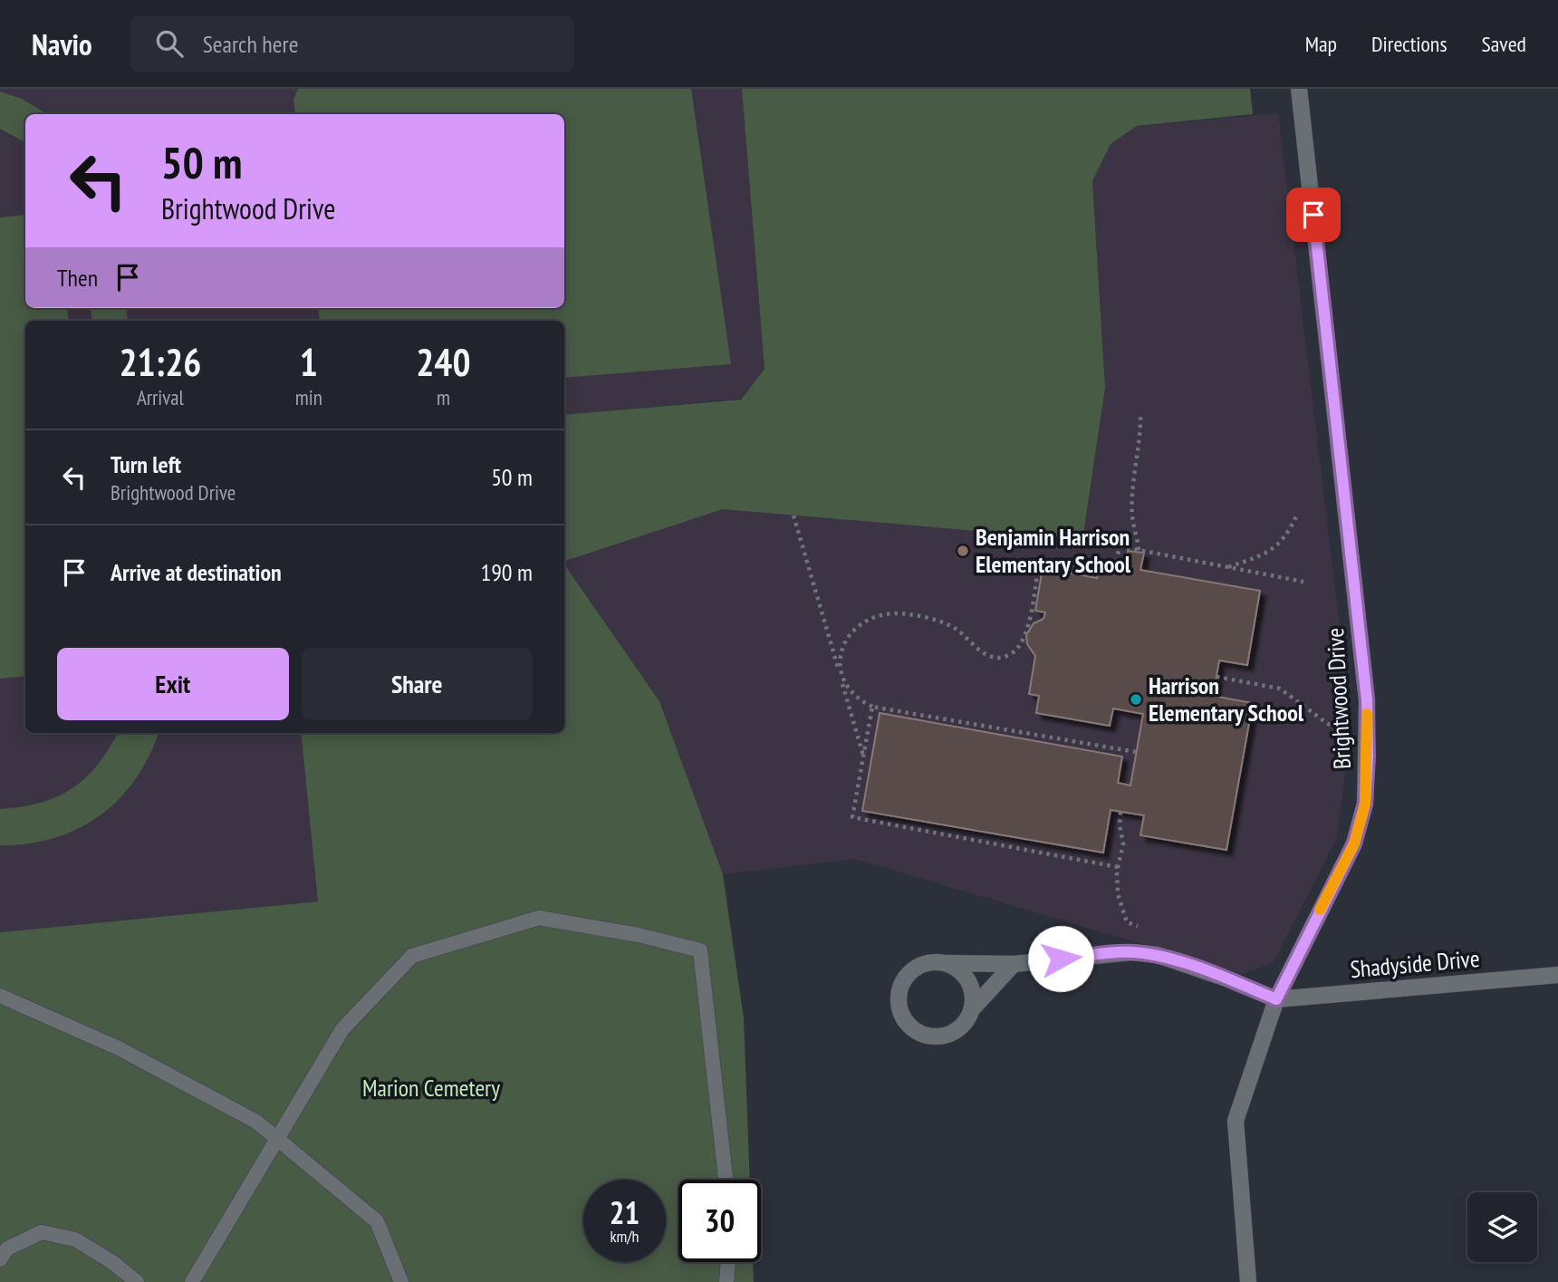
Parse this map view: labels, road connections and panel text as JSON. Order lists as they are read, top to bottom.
{
  "streets": {
    "street": ["Brightwood Drive", "Shadyside Drive"]
  },
  "crossings": [
    ["Brightwood Drive", "Shadyside Drive"]
  ],
  "parks": ["Marion Cemetery"],
  "places": ["Benjamin Harrison Elementary School", "Harrison Elementary School"],
  "page": {
    "header": "Navio",
    "search": "Search here",
    "nav": ["Map", "Directions", "Saved"],
    "turn": ["50 m", "Brightwood Drive"],
    "then": "Then",
    "eta": [
      "21:26",
      "Arrival",
      "1",
      "min",
      "240",
      "m"
    ],
    "list": [
      {
        "name": "Turn left",
        "note": "Brightwood Drive",
        "value": "50 m"
      },
      {
        "name": "Arrive at destination",
        "value": "190 m"
      }
    ],
    "buttons": ["Exit", "Share"],
    "speed": "21 km/h",
    "limit": "30"
  }
}
